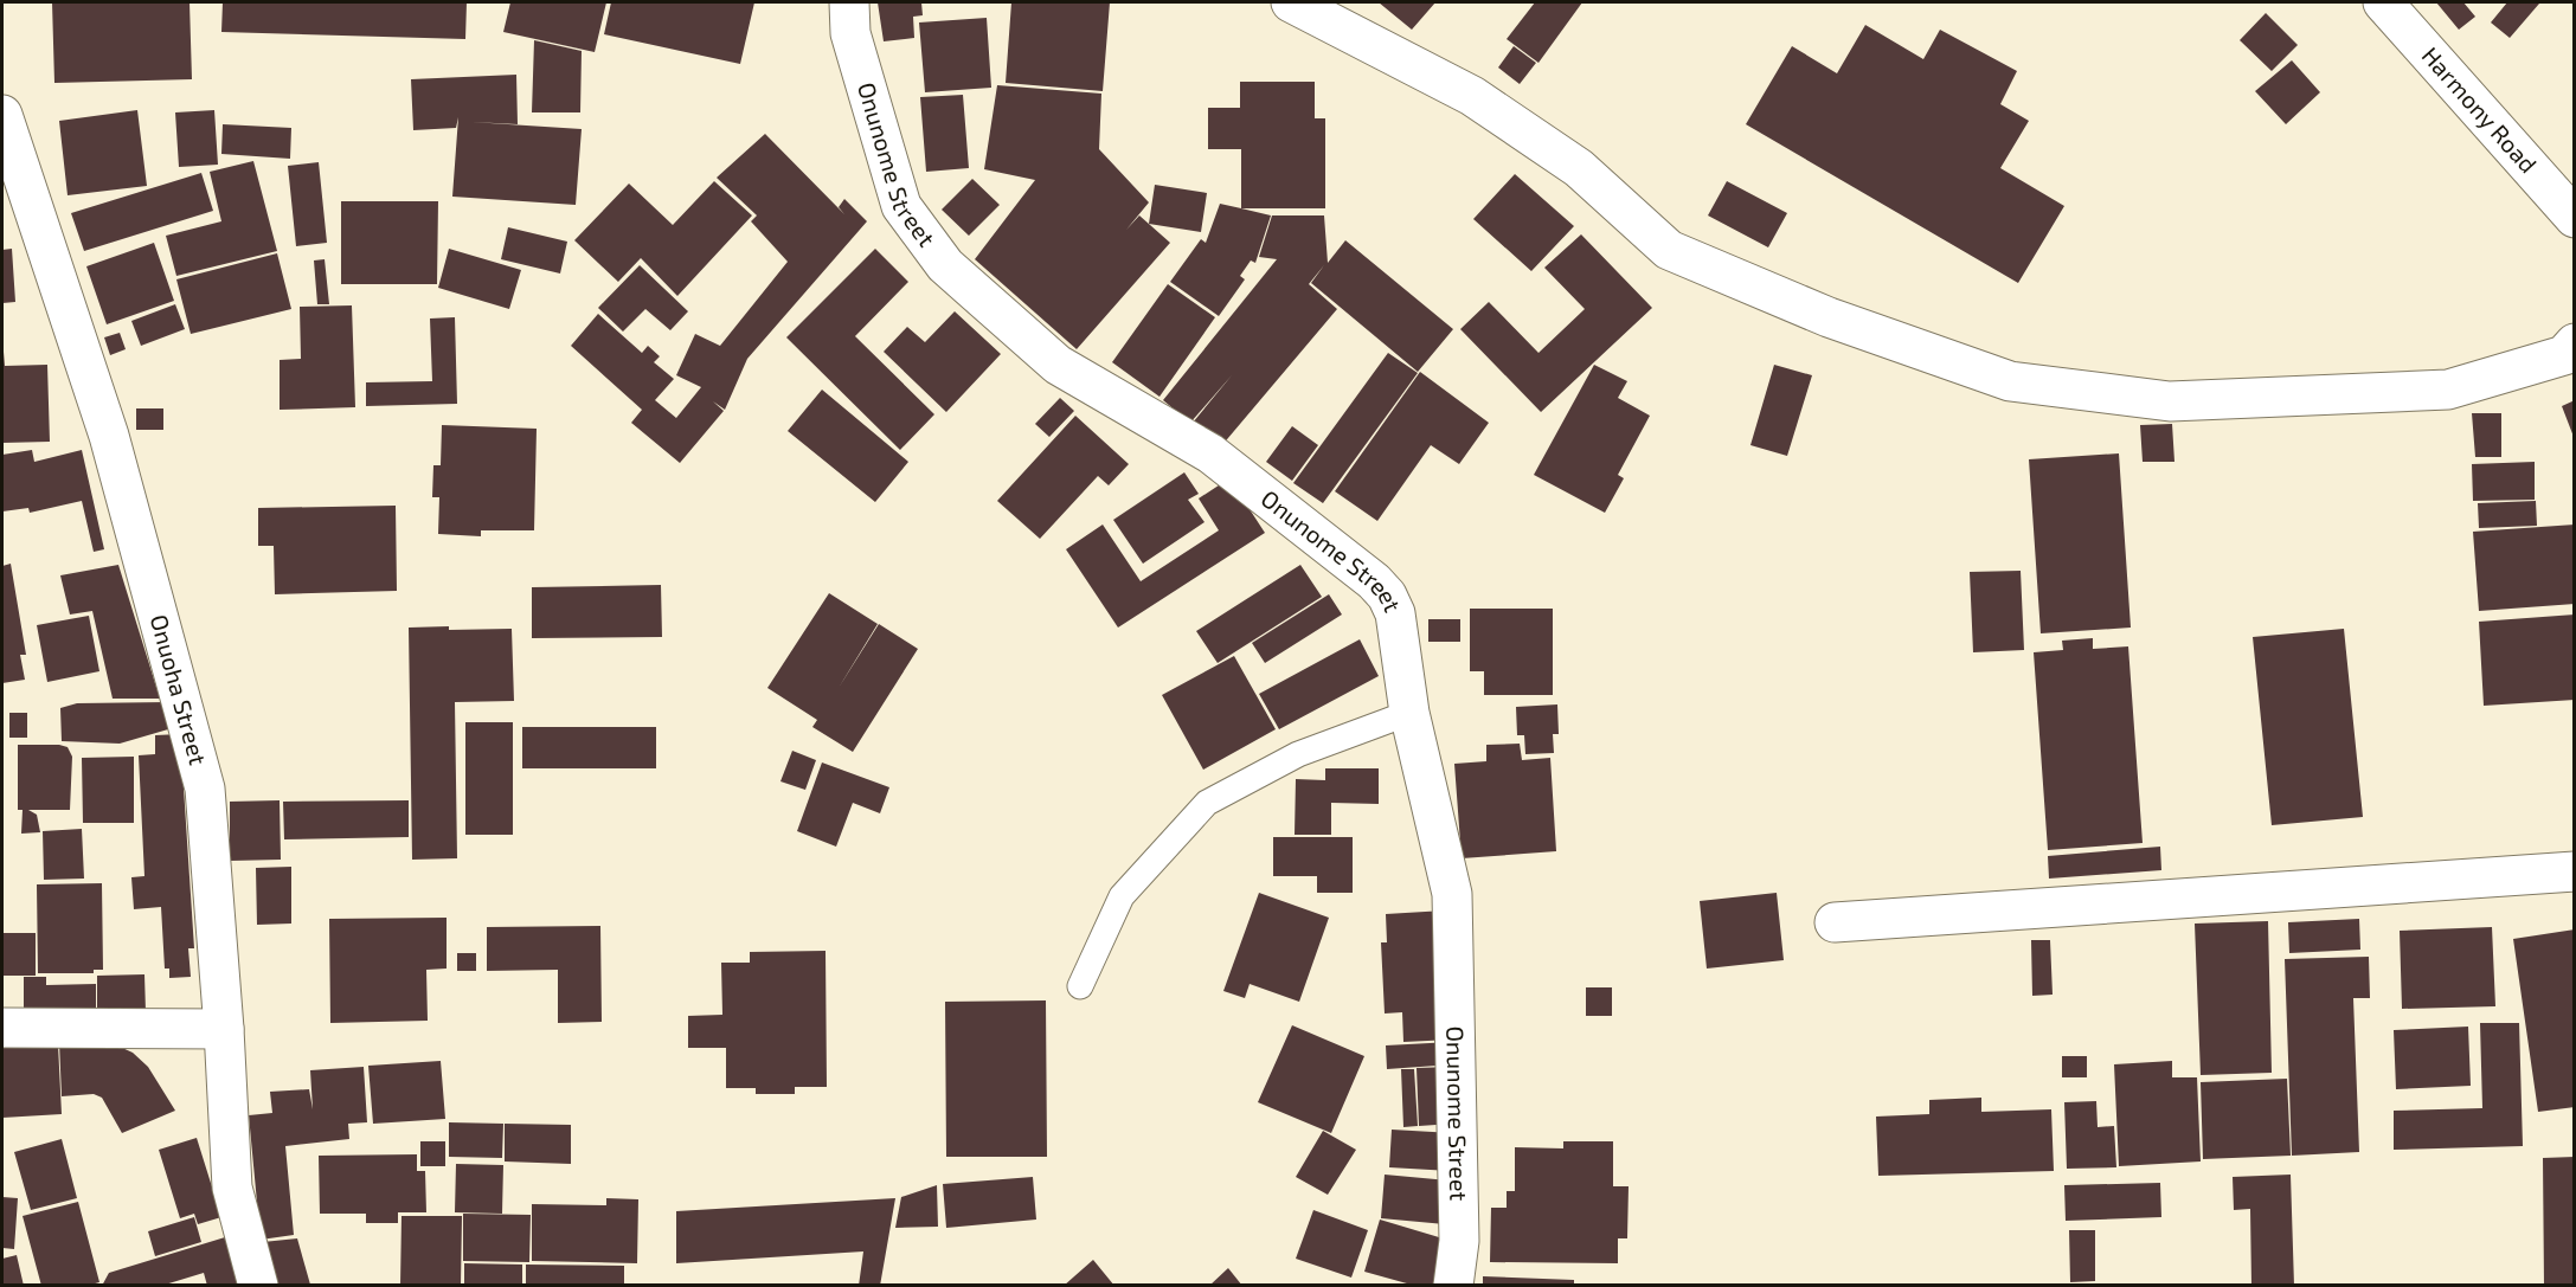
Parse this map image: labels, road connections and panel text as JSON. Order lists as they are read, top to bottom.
{
  "streets": {
    "street": ["Harmony Road", "Onunome Street", "Onuoha Street"]
  }
}
